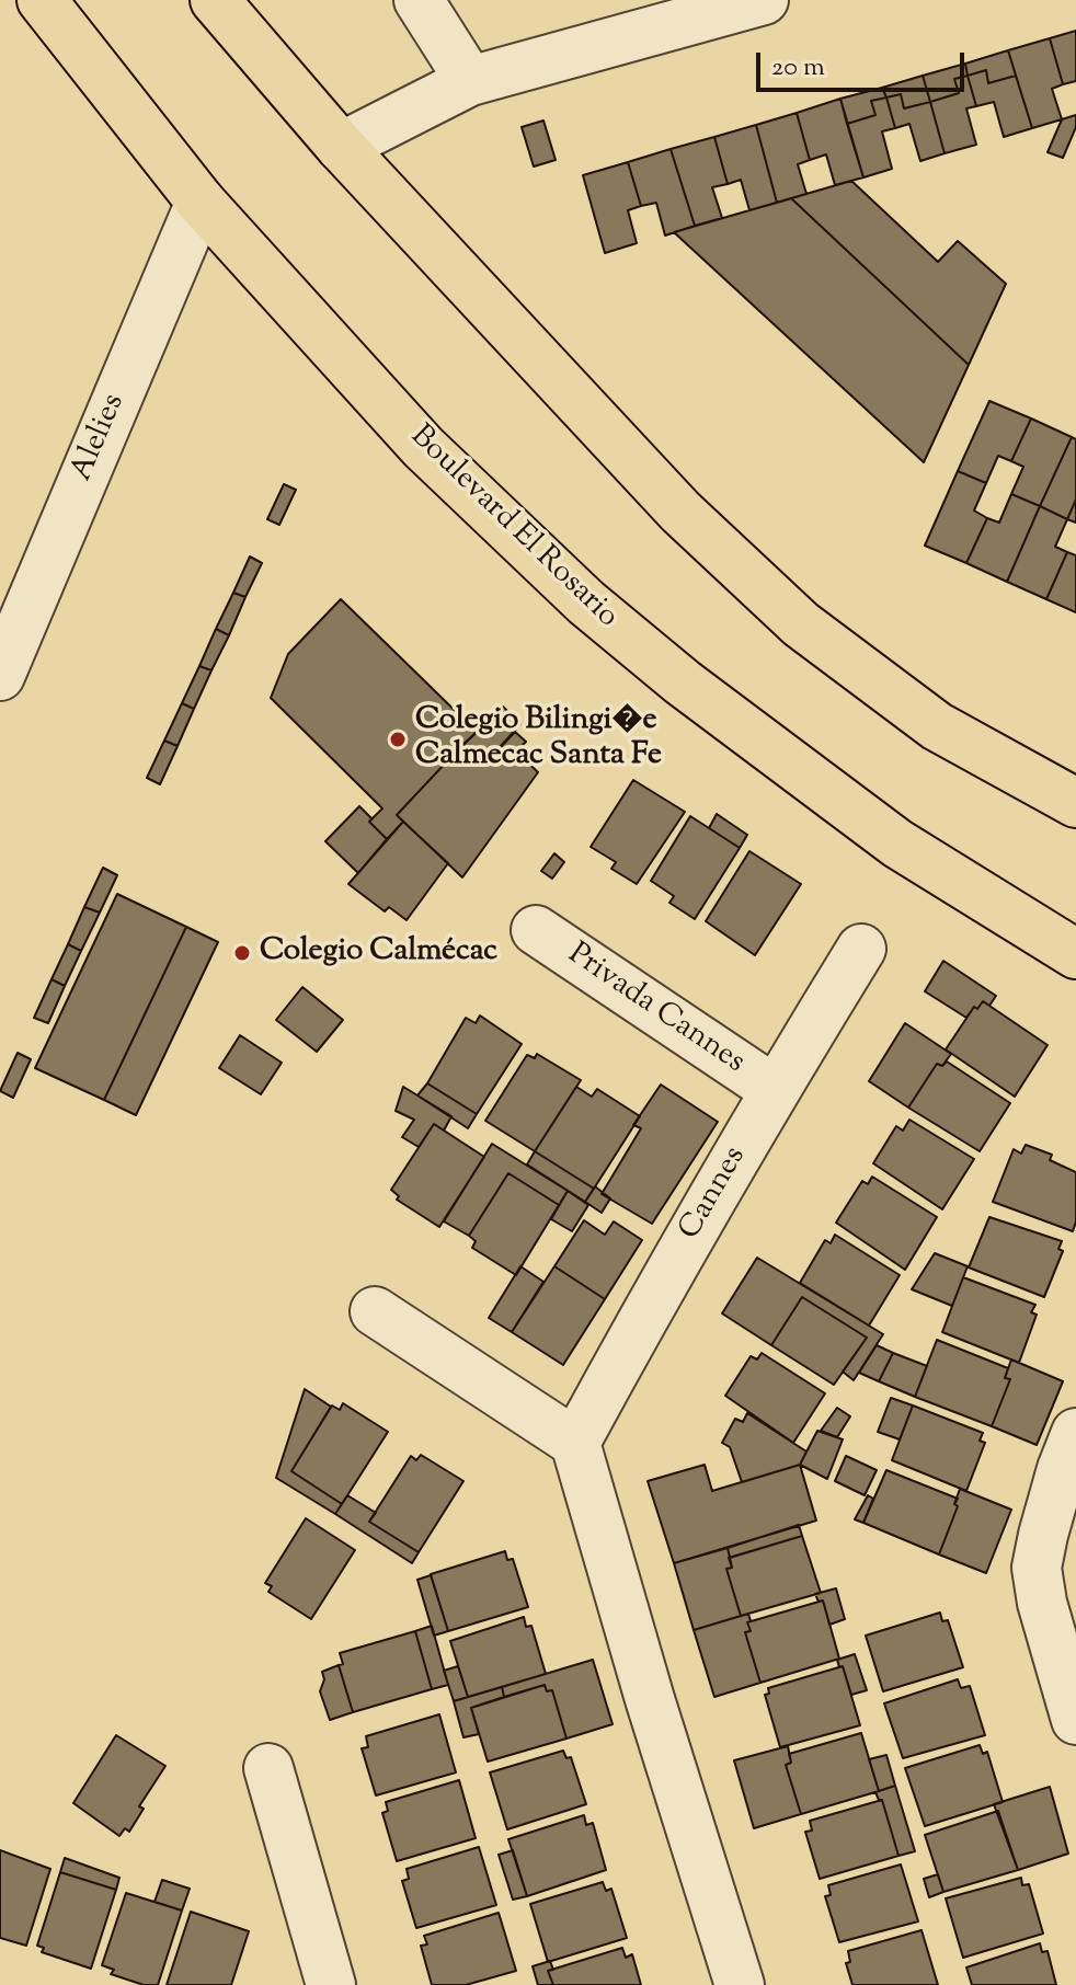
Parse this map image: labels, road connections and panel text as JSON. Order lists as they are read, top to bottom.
{
  "streets": {
    "main road": ["Boulevard El Rosario"],
    "street": ["Alelies", "Privada Cannes", "Cannes"]
  },
  "crossings": [
    ["Alelies", "Boulevard El Rosario"],
    ["Privada Cannes", "Cannes"]
  ],
  "places": ["Colegio Bilingi�e Calmecac Santa Fe", "Colegio Calmécac"],
  "scale_bar": "20 m"
}
